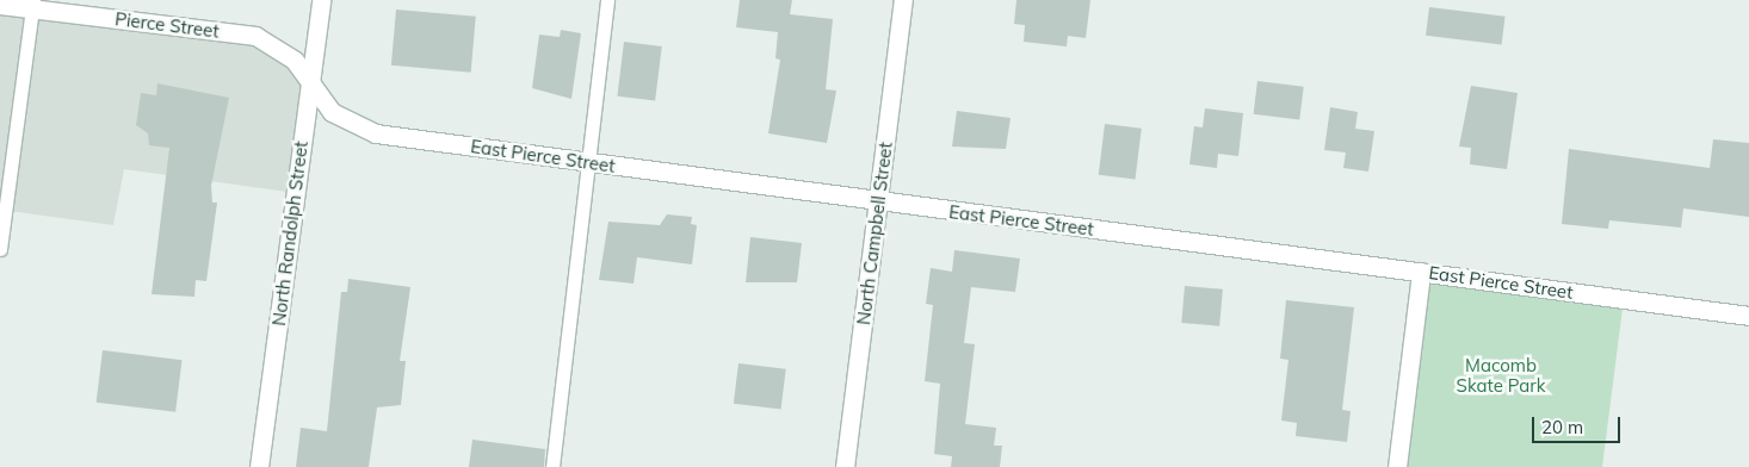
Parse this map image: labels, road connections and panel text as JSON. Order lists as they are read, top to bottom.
{
  "streets": {
    "street": [
      "Pierce Street",
      "East Pierce Street",
      "North Randolph Street",
      "North Campbell Street"
    ]
  },
  "crossings": [
    ["Pierce Street", "East Pierce Street"],
    ["Pierce Street", "North Randolph Street"],
    ["East Pierce Street", "North Randolph Street"],
    ["East Pierce Street", "North Campbell Street"]
  ],
  "parks": ["Macomb Skate Park"],
  "scale_bar": "20 m"
}
